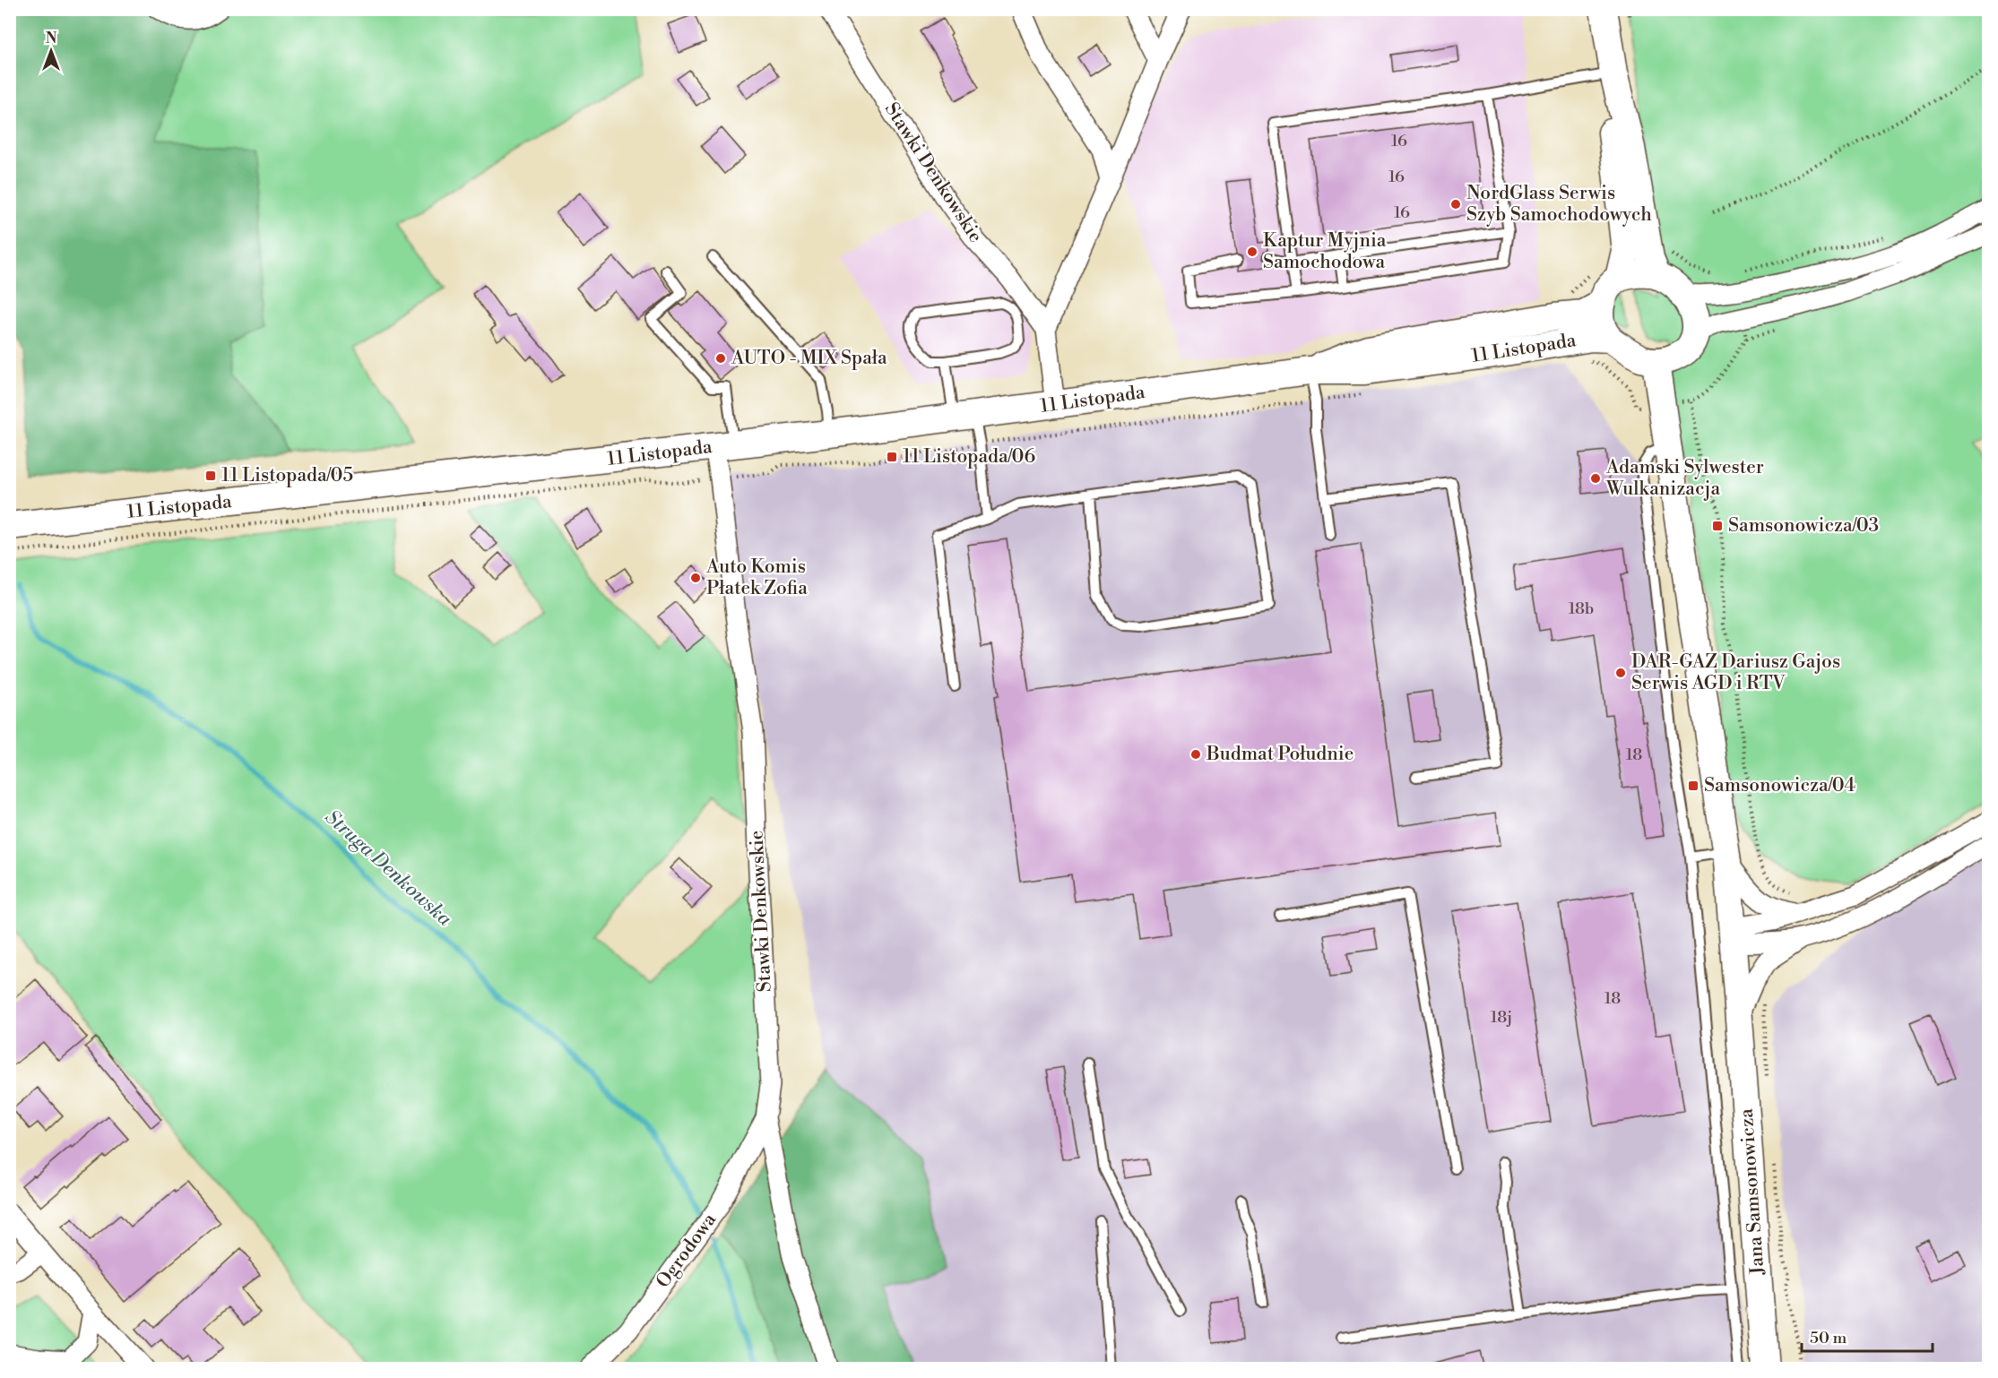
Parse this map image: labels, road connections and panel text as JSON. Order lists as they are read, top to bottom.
{
  "streets": {
    "street": [
      "Stawki Denkowskie",
      "11 Listopada",
      "Jana Samsonowicza",
      "Ogrodowa"
    ]
  },
  "crossings": [
    ["Stawki Denkowskie", "11 Listopada"],
    ["Stawki Denkowskie", "Ogrodowa"],
    ["11 Listopada", "Jana Samsonowicza"]
  ],
  "water": ["Struga Denkowska"],
  "places": {
    "other": [
      "NordGlass Serwis Szyb Samochodowych",
      "Kaptur Myjnia Samochodowa",
      "AUTO - MIX Spała",
      "Adamski Sylwester Wulkanizacja",
      "Auto Komis Płatek Zofia",
      "DAR-GAZ Dariusz Gajos Serwis AGD i RTV",
      "Budmat Południe"
    ],
    "transit": [
      "11 Listopada/06",
      "11 Listopada/05",
      "Samsonowicza/03",
      "Samsonowicza/04"
    ]
  },
  "house_numbers": [
    "16",
    "16",
    "16",
    "18b",
    "18",
    "18",
    "18j"
  ],
  "scale_bar": "50 m",
  "north": "top"
}
